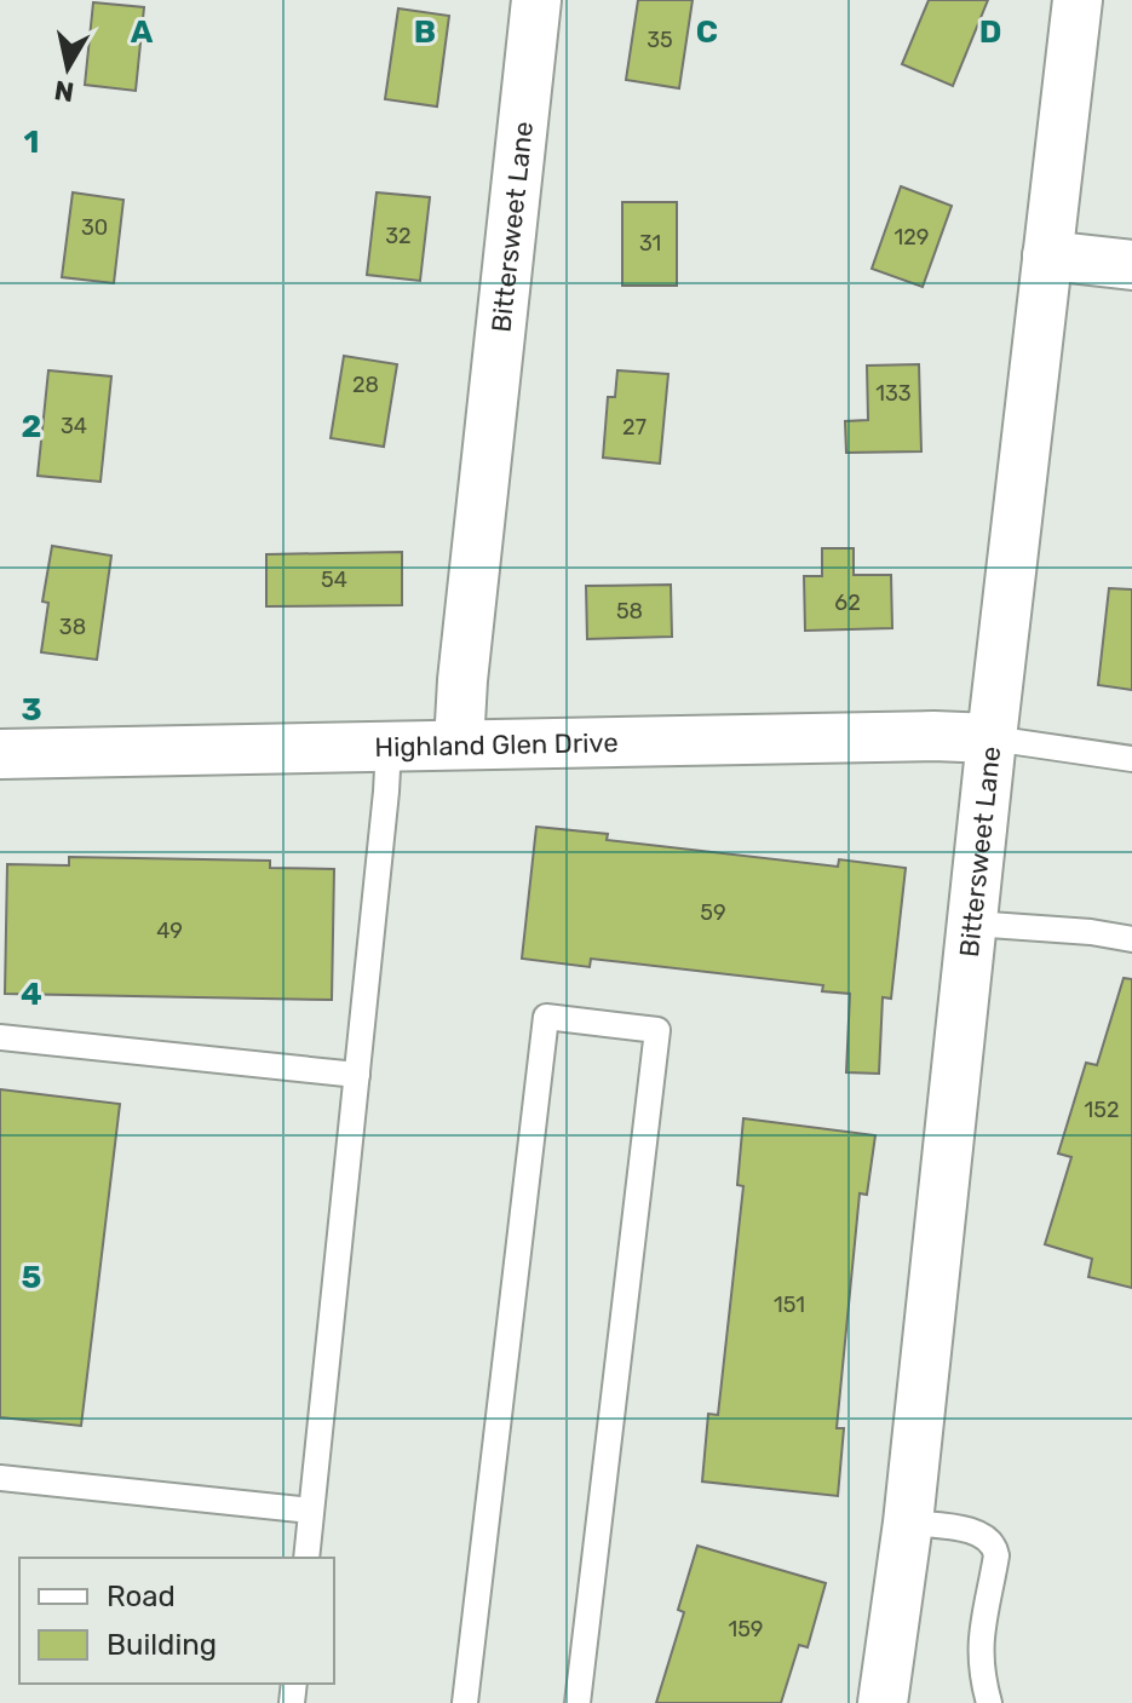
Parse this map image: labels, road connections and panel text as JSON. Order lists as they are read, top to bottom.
{
  "streets": {
    "street": ["Bittersweet Lane", "Highland Glen Drive"]
  },
  "crossings": [
    ["Bittersweet Lane", "Highland Glen Drive"]
  ],
  "house_numbers": [
    "35",
    "30",
    "32",
    "129",
    "31",
    "28",
    "133",
    "34",
    "27",
    "54",
    "62",
    "58",
    "38",
    "59",
    "49",
    "152",
    "151",
    "159"
  ],
  "legend": ["Road", "Building"],
  "north": "bottom",
  "grid": {
    "columns": [
      "A",
      "B",
      "C",
      "D"
    ],
    "rows": [
      "1",
      "2",
      "3",
      "4",
      "5"
    ]
  }
}
